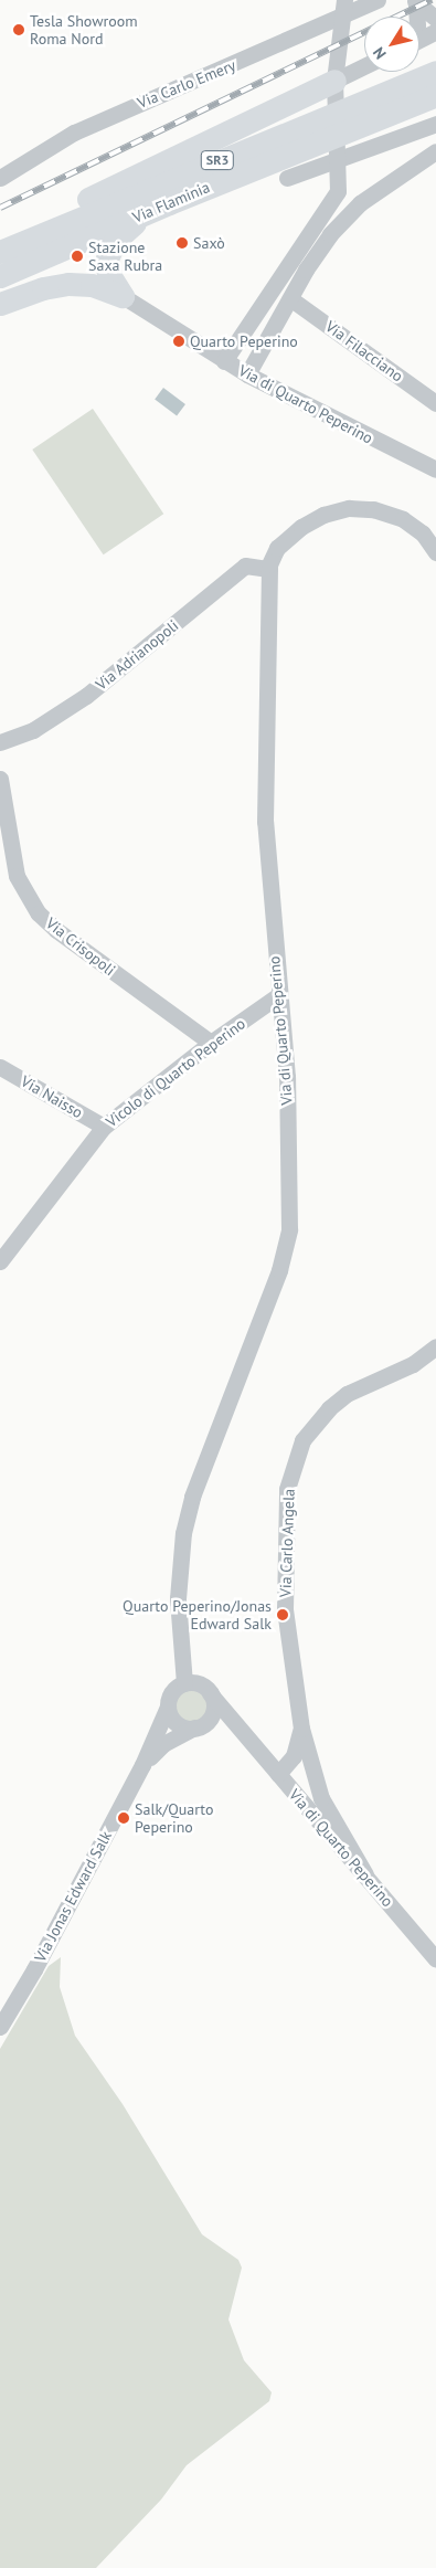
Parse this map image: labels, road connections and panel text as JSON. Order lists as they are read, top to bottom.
{
  "streets": {
    "highway": ["SR3", "Via Flaminia"],
    "street": [
      "Via Carlo Emery",
      "Via Filacciano",
      "Via di Quarto Peperino",
      "Via Adrianopoli",
      "Via Crisopoli",
      "Vicolo di Quarto Peperino",
      "Via Naisso",
      "Via Carlo Angela",
      "Via Jonas Edward Salk"
    ]
  },
  "crossings": [
    ["Via di Quarto Peperino", "Via Adrianopoli"],
    ["Via di Quarto Peperino", "Vicolo di Quarto Peperino"],
    ["Via di Quarto Peperino", "Via Carlo Angela"],
    ["Via di Quarto Peperino", "Via Jonas Edward Salk"],
    ["Via Crisopoli", "Vicolo di Quarto Peperino"],
    ["Vicolo di Quarto Peperino", "Via Naisso"]
  ],
  "places": [
    "Tesla Showroom Roma Nord",
    "Saxò",
    "Stazione Saxa Rubra",
    "Quarto Peperino",
    "Quarto Peperino/Jonas Edward Salk",
    "Salk/Quarto Peperino"
  ],
  "north": "bottom left"
}
